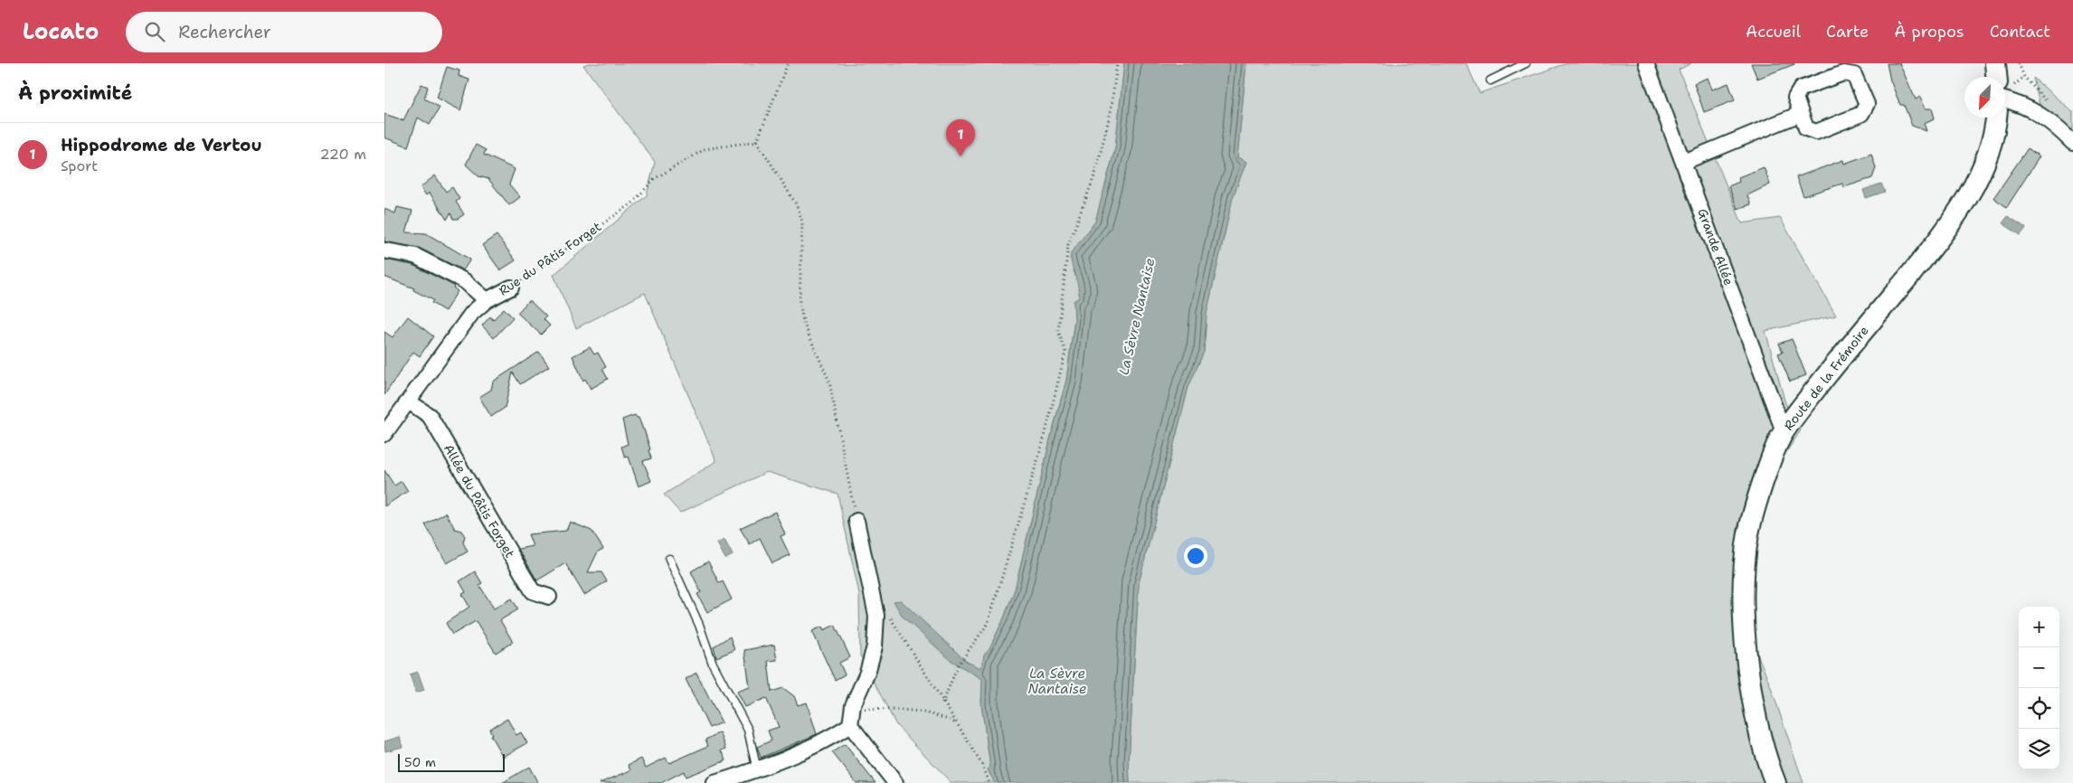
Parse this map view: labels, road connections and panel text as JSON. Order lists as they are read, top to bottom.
{
  "streets": {
    "street": [
      "Grande Allée",
      "Rue du Pâtis Forget",
      "Route de la Frémoire",
      "Allée du Pâtis Forget"
    ]
  },
  "crossings": [
    ["Grande Allée", "Route de la Frémoire"],
    ["Rue du Pâtis Forget", "Allée du Pâtis Forget"]
  ],
  "water": ["La Sèvre Nantaise"],
  "scale_bar": "50 m",
  "north": "bottom left",
  "page": {
    "header": "Locato",
    "search": "Rechercher",
    "nav": [
      "Accueil",
      "Carte",
      "À propos",
      "Contact"
    ],
    "heading": "À proximité",
    "pins": "1",
    "list": [
      {
        "mark": "1",
        "name": "Hippodrome de Vertou",
        "note": "Sport",
        "value": "220 m"
      }
    ],
    "map_buttons": ["+", "−"],
    "scale": "50 m"
  }
}
